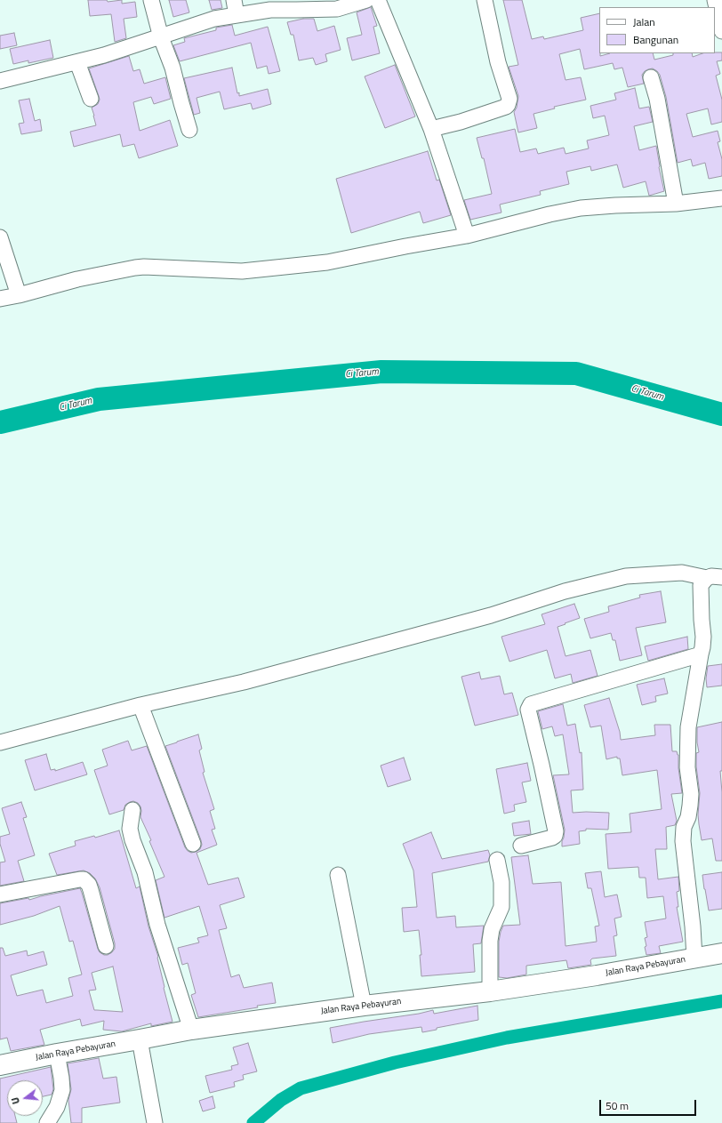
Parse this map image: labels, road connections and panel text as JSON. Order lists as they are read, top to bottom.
{
  "streets": {
    "main road": ["Jalan Raya Pebayuran"]
  },
  "water": ["Ci Tarum"],
  "legend": ["Jalan", "Bangunan"],
  "scale_bar": "50 m",
  "north": "left"
}
